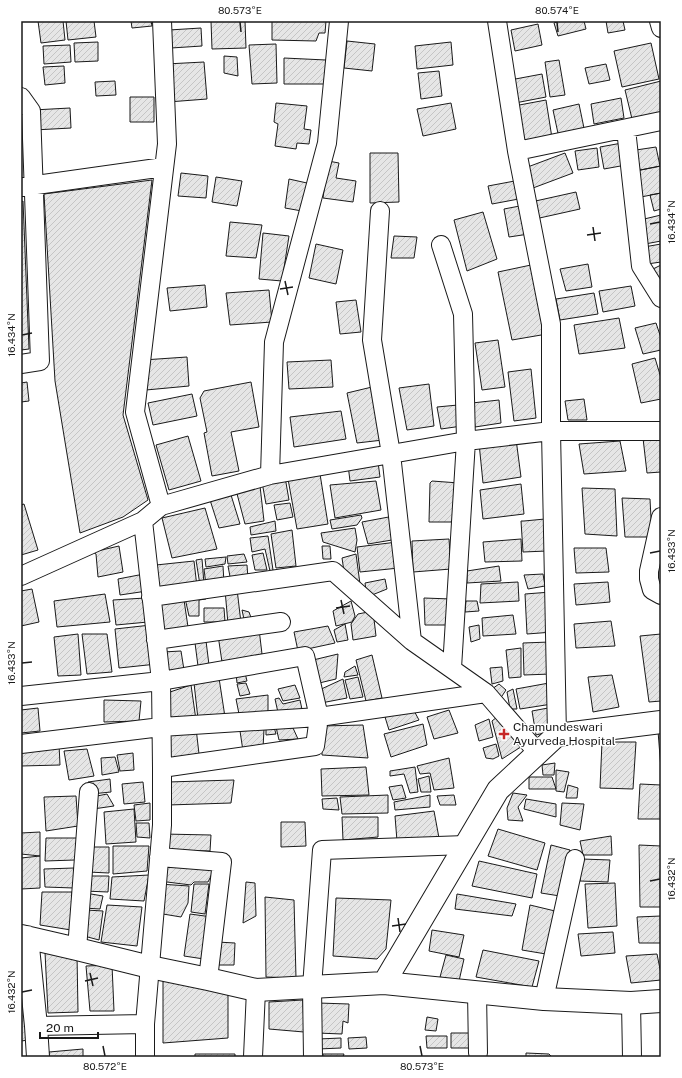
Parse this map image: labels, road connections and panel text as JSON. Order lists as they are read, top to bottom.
{
  "places": {
    "health": ["Chamundeswari Ayurveda Hospital"]
  },
  "scale_bar": "20 m",
  "coordinates": [
    "80.573°E",
    "80.574°E",
    "16.434°N",
    "16.433°N",
    "16.432°N",
    "80.572°E"
  ]
}
